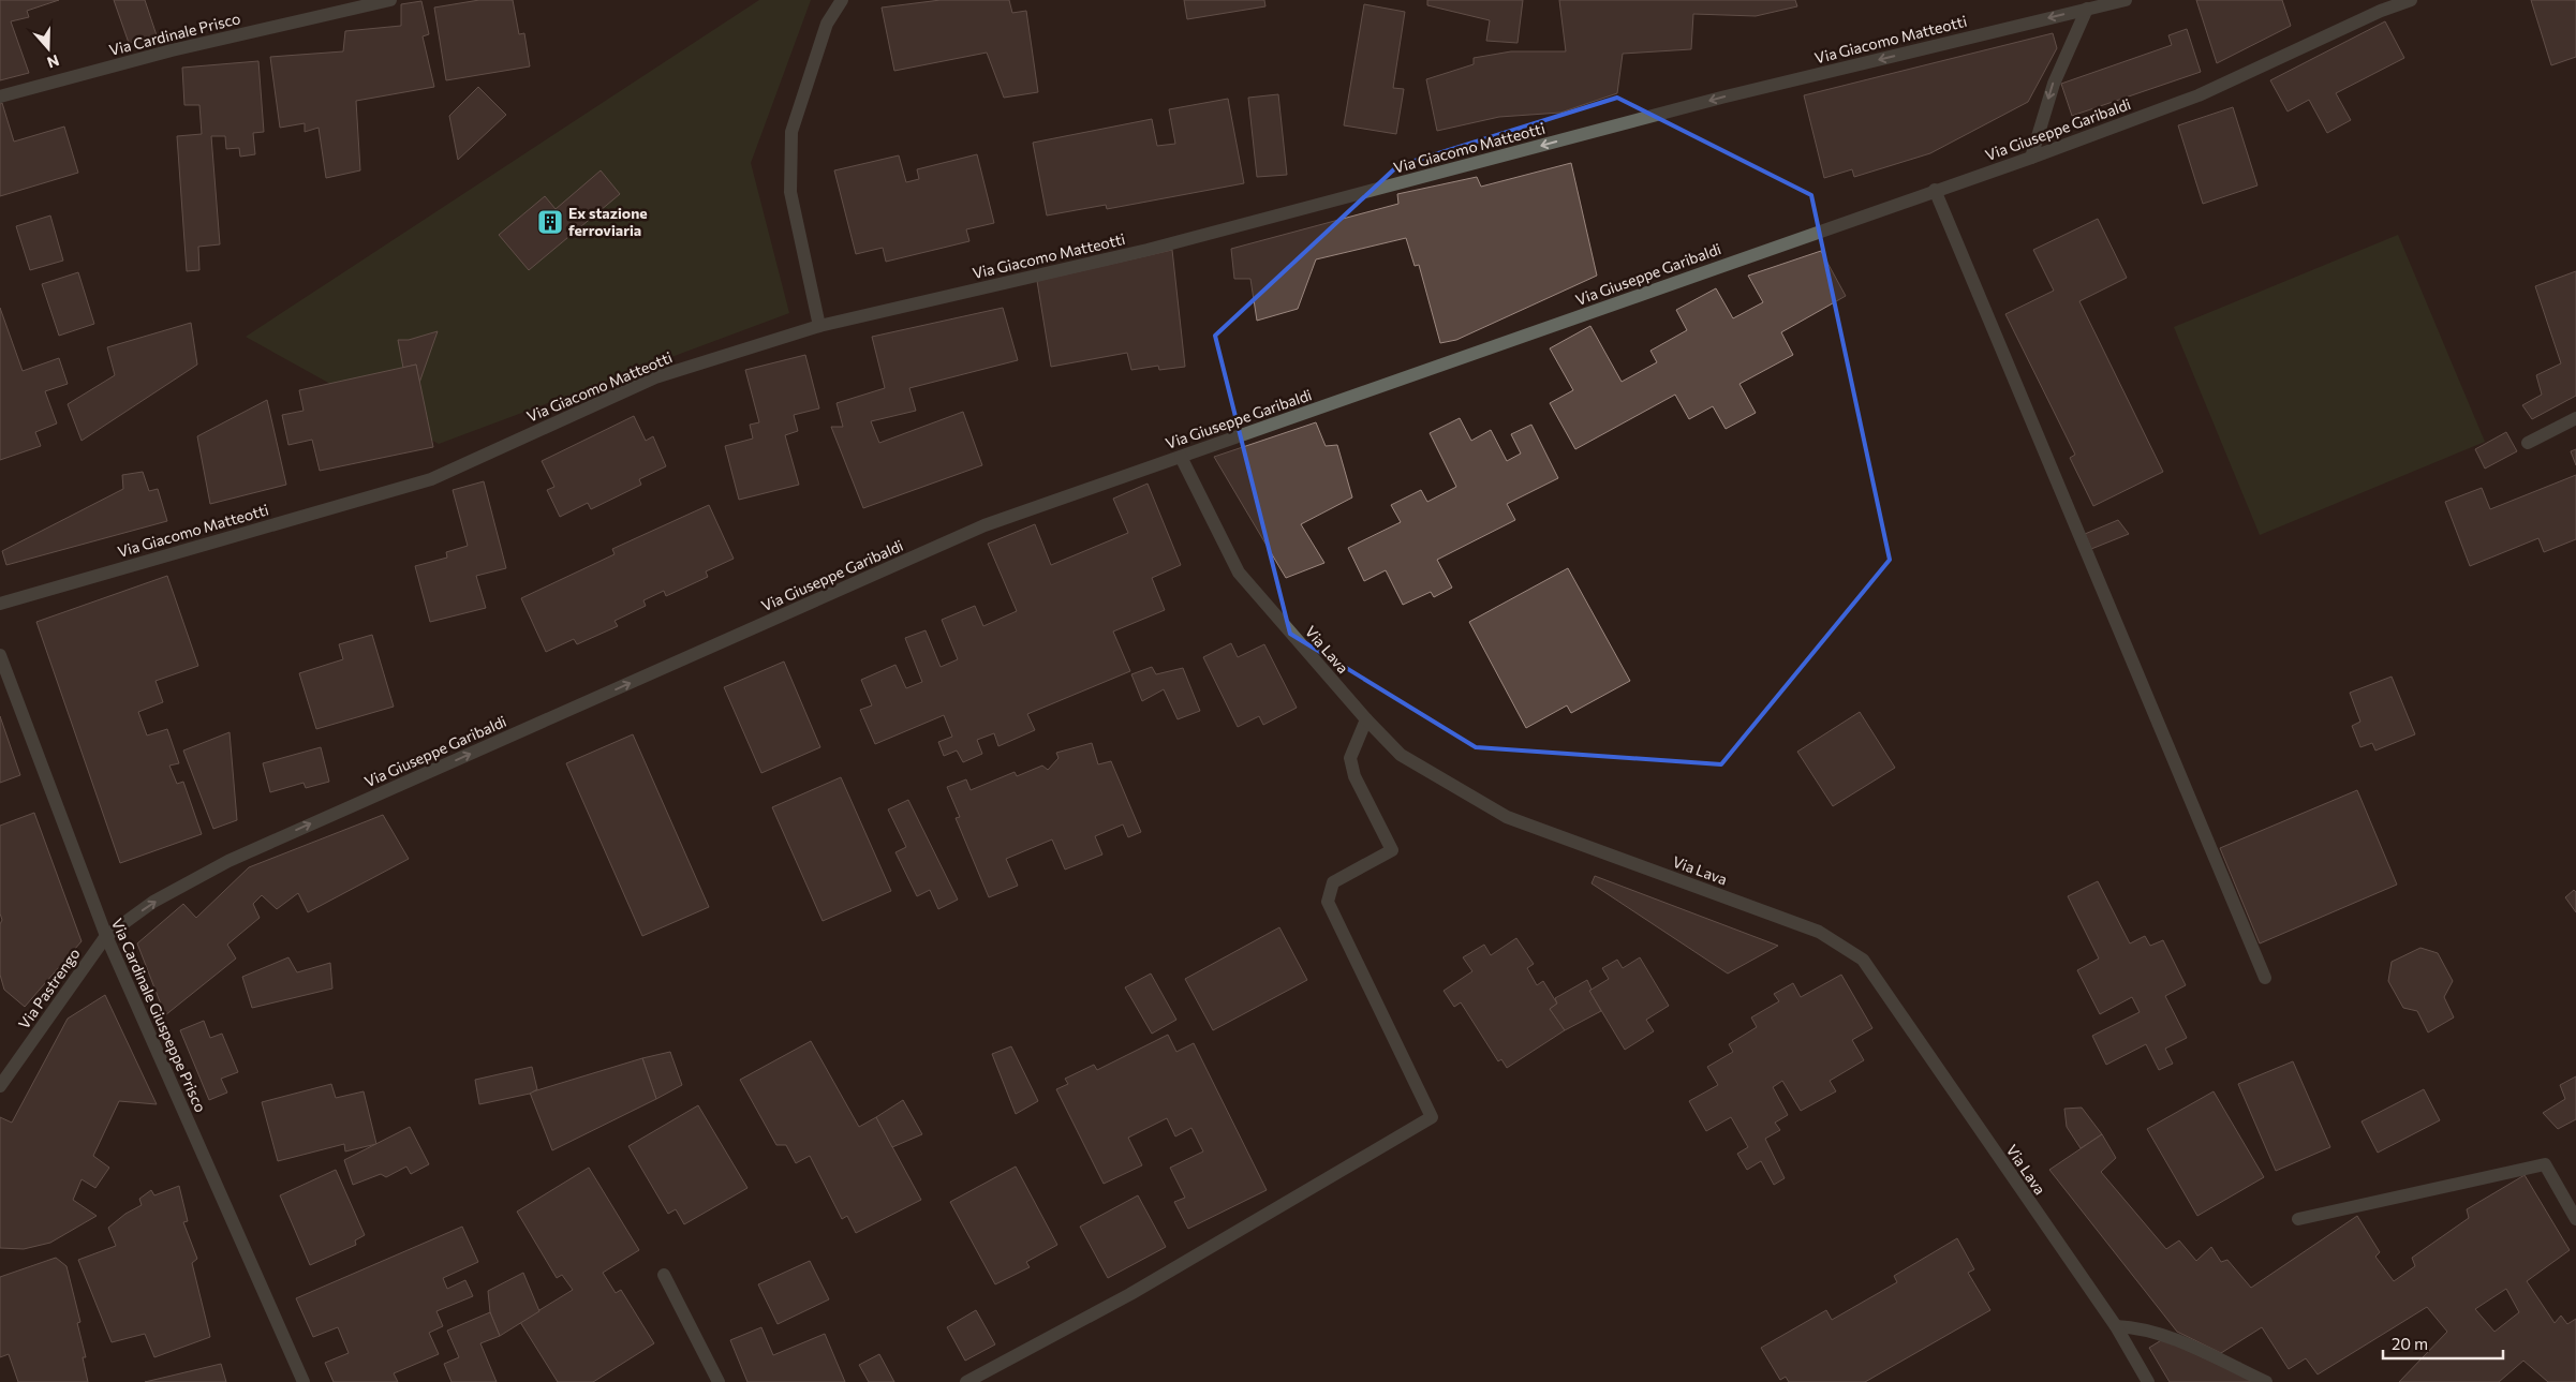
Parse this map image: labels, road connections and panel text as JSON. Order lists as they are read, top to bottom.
{
  "streets": {
    "street": [
      "Via Cardinale Prisco",
      "Via Giacomo Matteotti",
      "Via Giuseppe Garibaldi",
      "Via Lava",
      "Via Pastrengo",
      "Via Cardinale Giuspeppe Prisco"
    ]
  },
  "crossings": [
    ["Via Giuseppe Garibaldi", "Via Lava"],
    ["Via Giuseppe Garibaldi", "Via Pastrengo"],
    ["Via Giuseppe Garibaldi", "Via Cardinale Giuspeppe Prisco"],
    ["Via Pastrengo", "Via Cardinale Giuspeppe Prisco"]
  ],
  "one_way": ["Via Giacomo Matteotti", "Via Giuseppe Garibaldi"],
  "places": {
    "building": ["Ex stazione ferroviaria"]
  },
  "scale_bar": "20 m",
  "north": "bottom"
}
